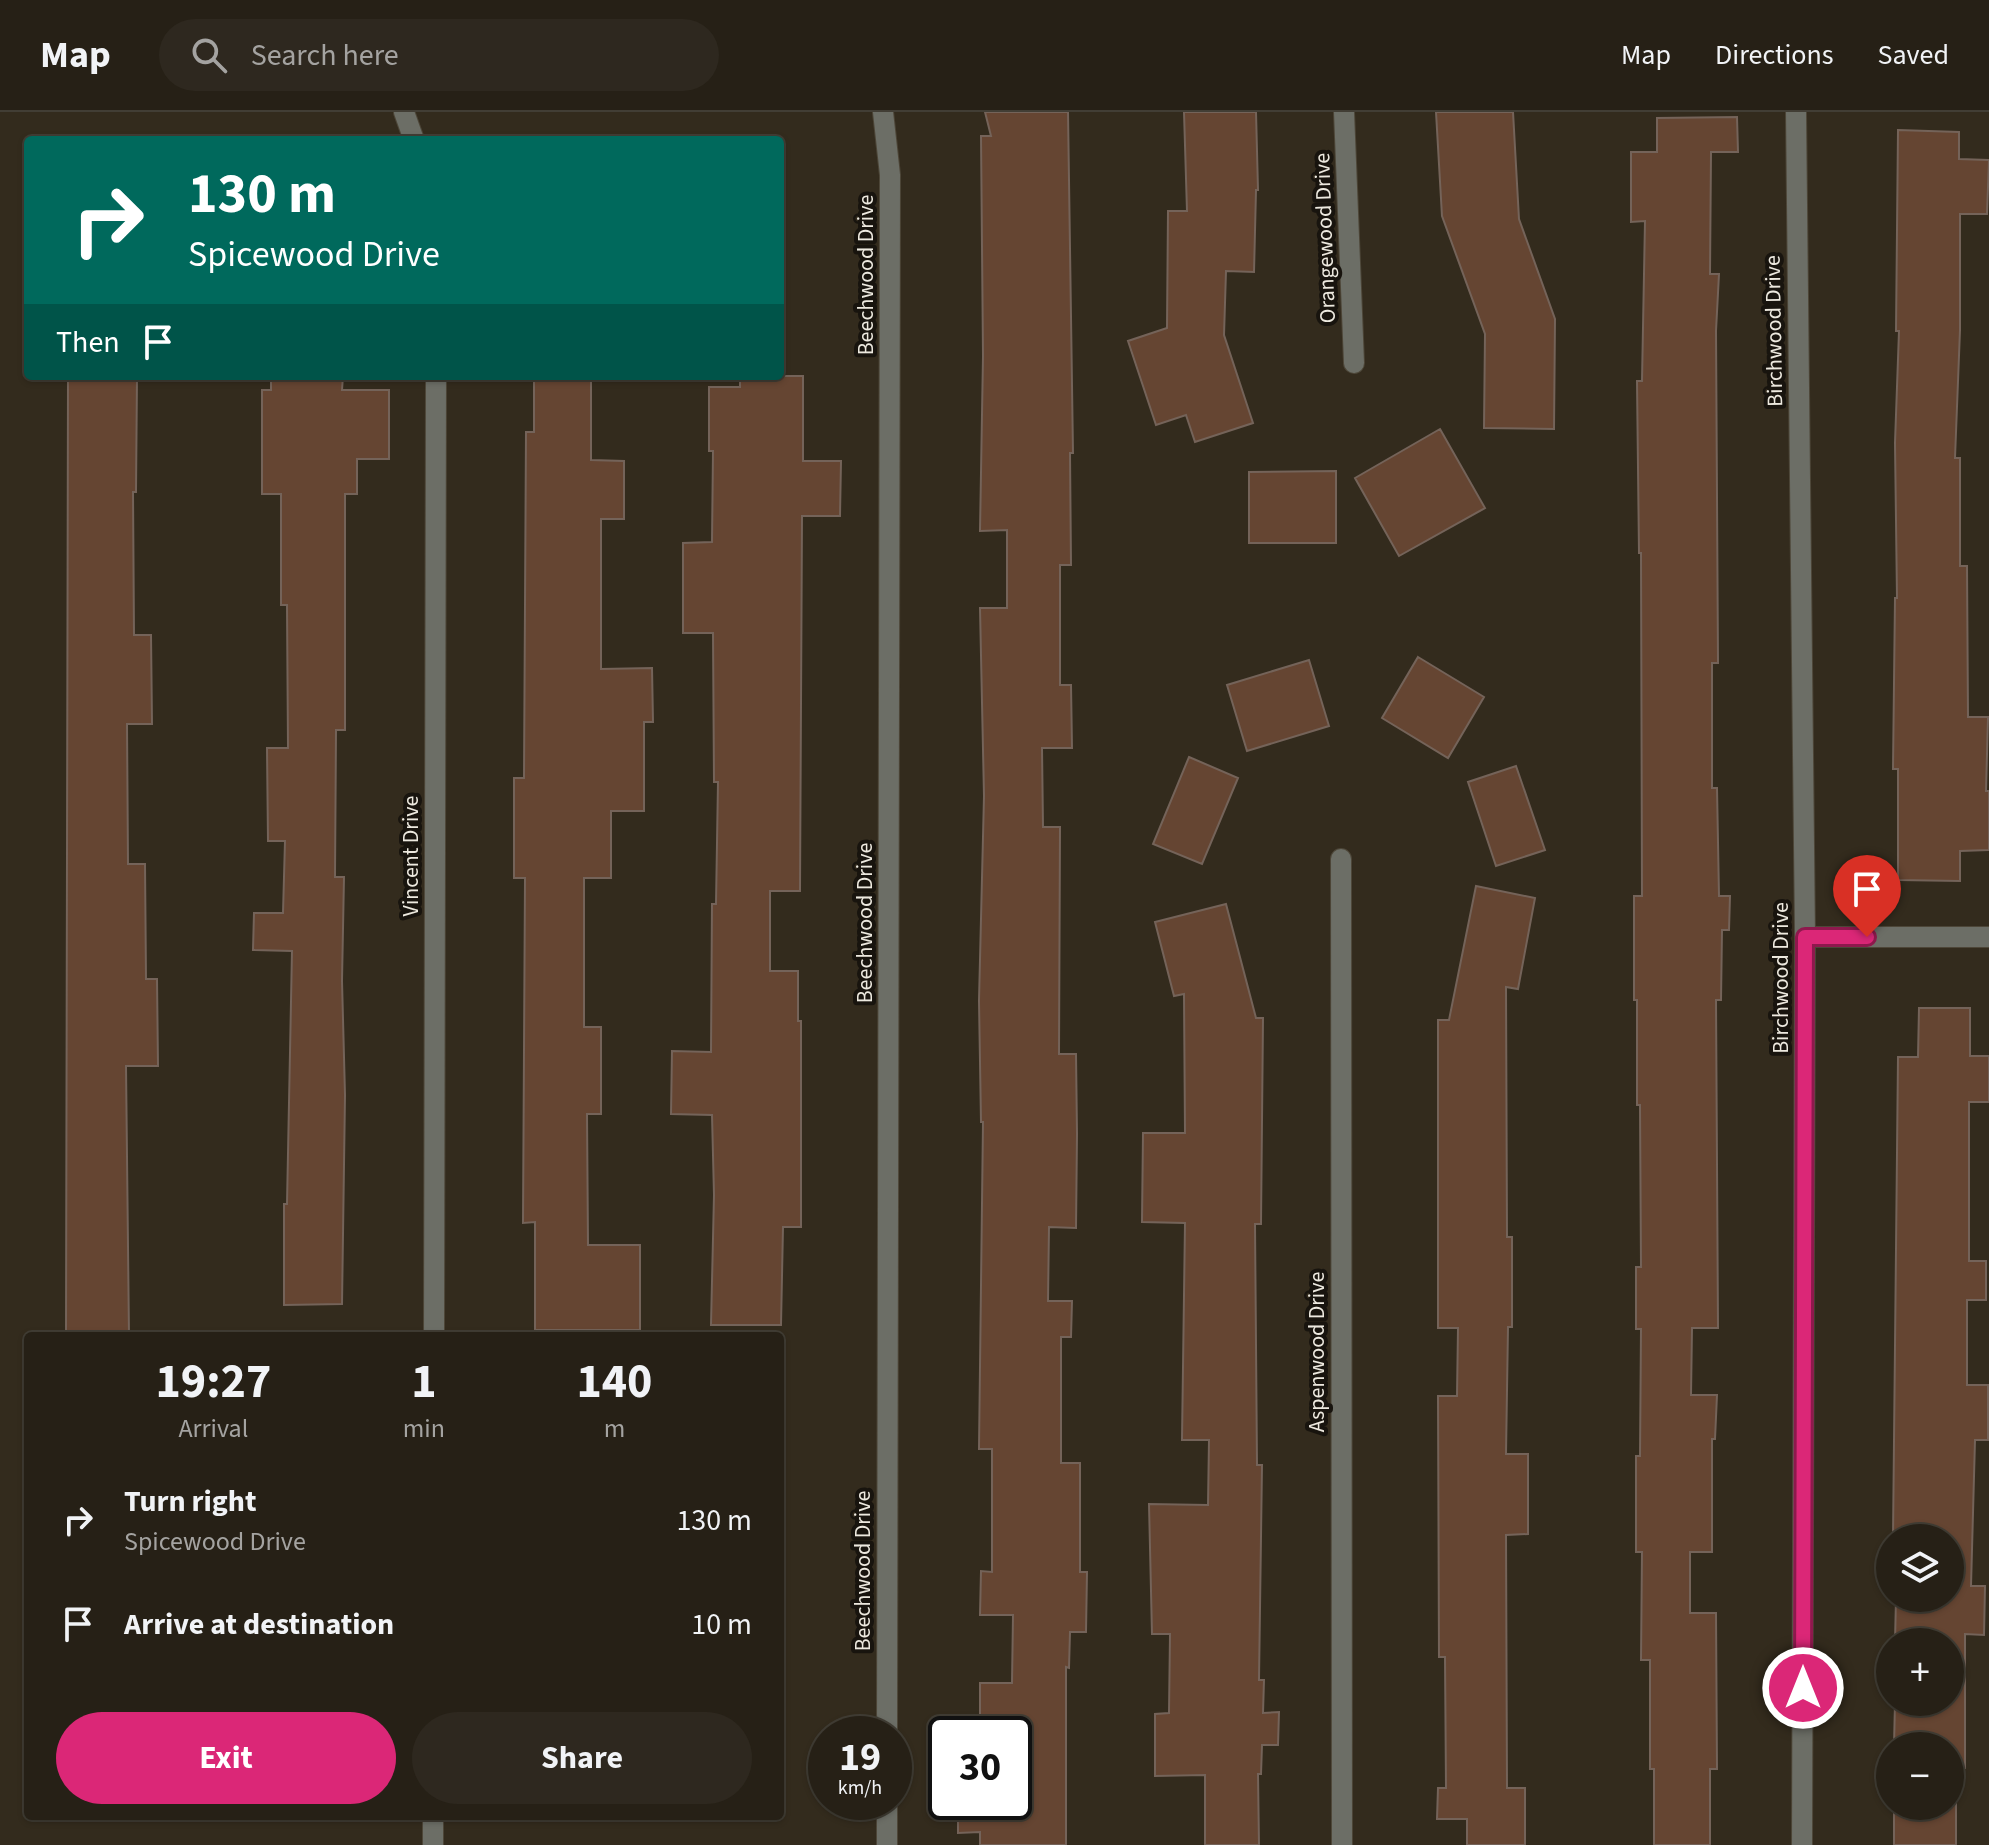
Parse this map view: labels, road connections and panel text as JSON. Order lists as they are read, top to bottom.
{
  "streets": {
    "street": [
      "Orangewood Drive",
      "Beechwood Drive",
      "Birchwood Drive",
      "Vincent Drive",
      "Aspenwood Drive"
    ]
  },
  "page": {
    "header": "Map",
    "search": "Search here",
    "nav": ["Map", "Directions", "Saved"],
    "turn": ["130 m", "Spicewood Drive"],
    "then": "Then",
    "eta": [
      "19:27",
      "Arrival",
      "1",
      "min",
      "140",
      "m"
    ],
    "list": [
      {
        "name": "Turn right",
        "note": "Spicewood Drive",
        "value": "130 m"
      },
      {
        "name": "Arrive at destination",
        "value": "10 m"
      }
    ],
    "map_buttons": ["+", "−"],
    "buttons": ["Exit", "Share"],
    "speed": "19 km/h",
    "limit": "30"
  }
}
